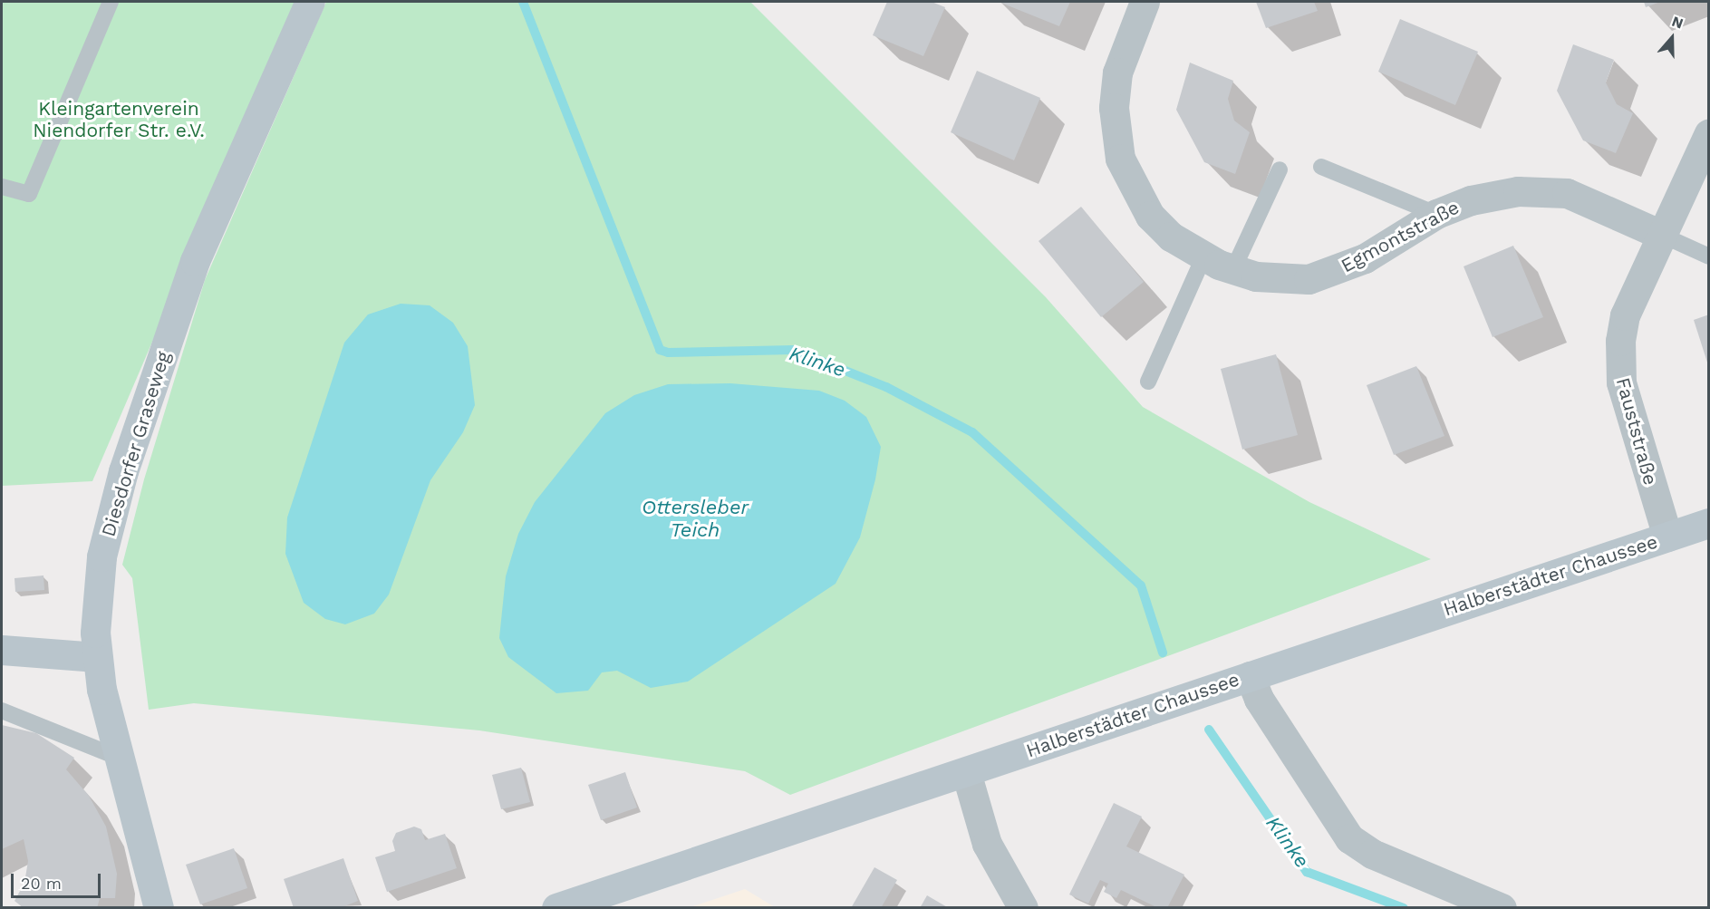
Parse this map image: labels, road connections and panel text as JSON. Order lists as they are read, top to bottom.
{
  "streets": {
    "main road": ["Diesdorfer Graseweg", "Halberstädter Chaussee"],
    "street": ["Egmontstraße", "Fauststraße"]
  },
  "crossings": [
    ["Egmontstraße", "Fauststraße"],
    ["Fauststraße", "Halberstädter Chaussee"]
  ],
  "water": ["Klinke", "Ottersleber Teich"],
  "parks": ["Kleingartenverein Niendorfer Str. e.V."],
  "scale_bar": "20 m",
  "north": "top"
}
